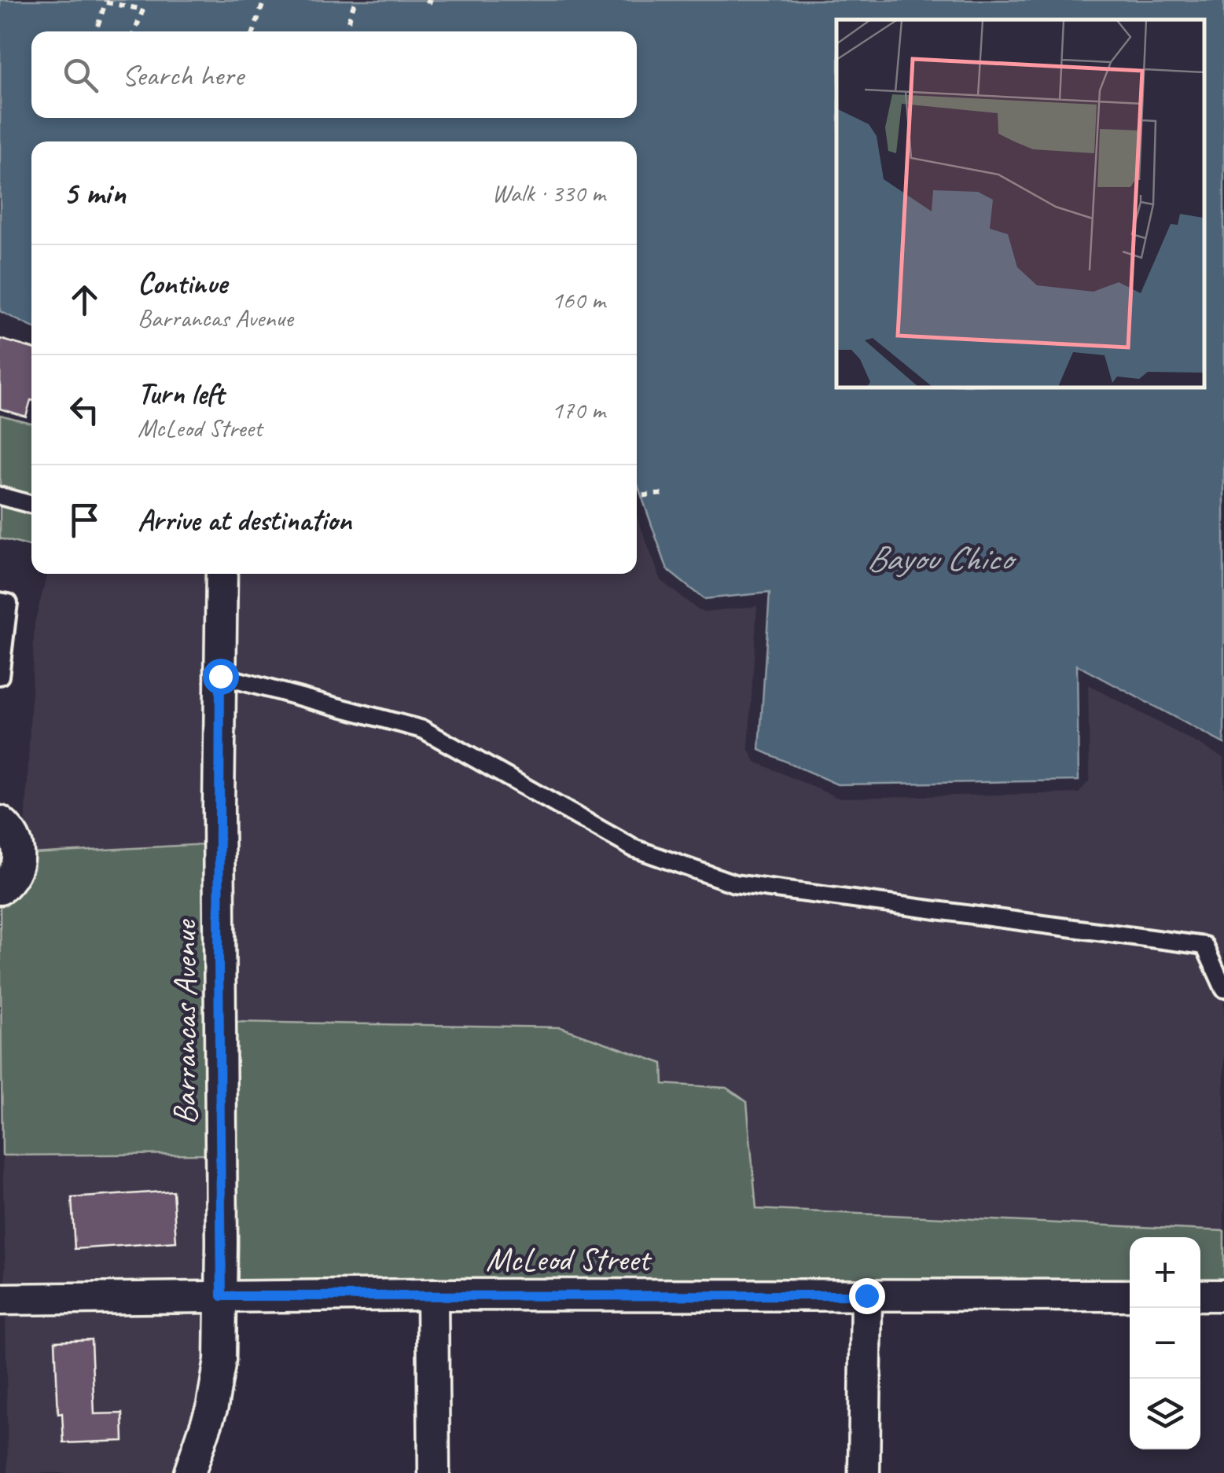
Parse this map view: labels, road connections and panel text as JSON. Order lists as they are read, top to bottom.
{
  "streets": {
    "street": ["Barrancas Avenue", "McLeod Street"]
  },
  "crossings": [
    ["Barrancas Avenue", "McLeod Street"]
  ],
  "water": ["Bayou Chico"],
  "page": {
    "search": "Search here",
    "heading": ["5 min", "Walk · 330 m"],
    "list": [
      ["Continue", "Barrancas Avenue", "160 m"],
      ["Turn left", "McLeod Street", "170 m"],
      "Arrive at destination"
    ],
    "map_buttons": ["+", "−"]
  }
}
